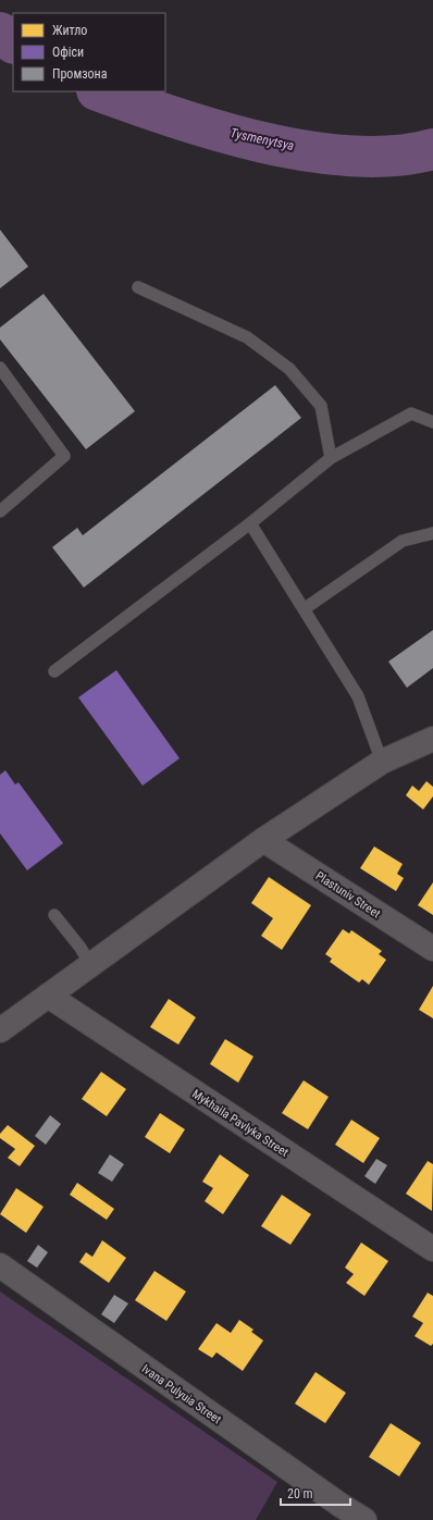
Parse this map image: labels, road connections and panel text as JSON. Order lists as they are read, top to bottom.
{
  "streets": {
    "street": ["Plastuniv Street", "Mykhaila Pavlyka Street", "Ivana Pulyuia Street"]
  },
  "water": ["Tysmenytsya"],
  "legend": ["Житло", "Офіси", "Промзона"],
  "scale_bar": "20 m"
}
